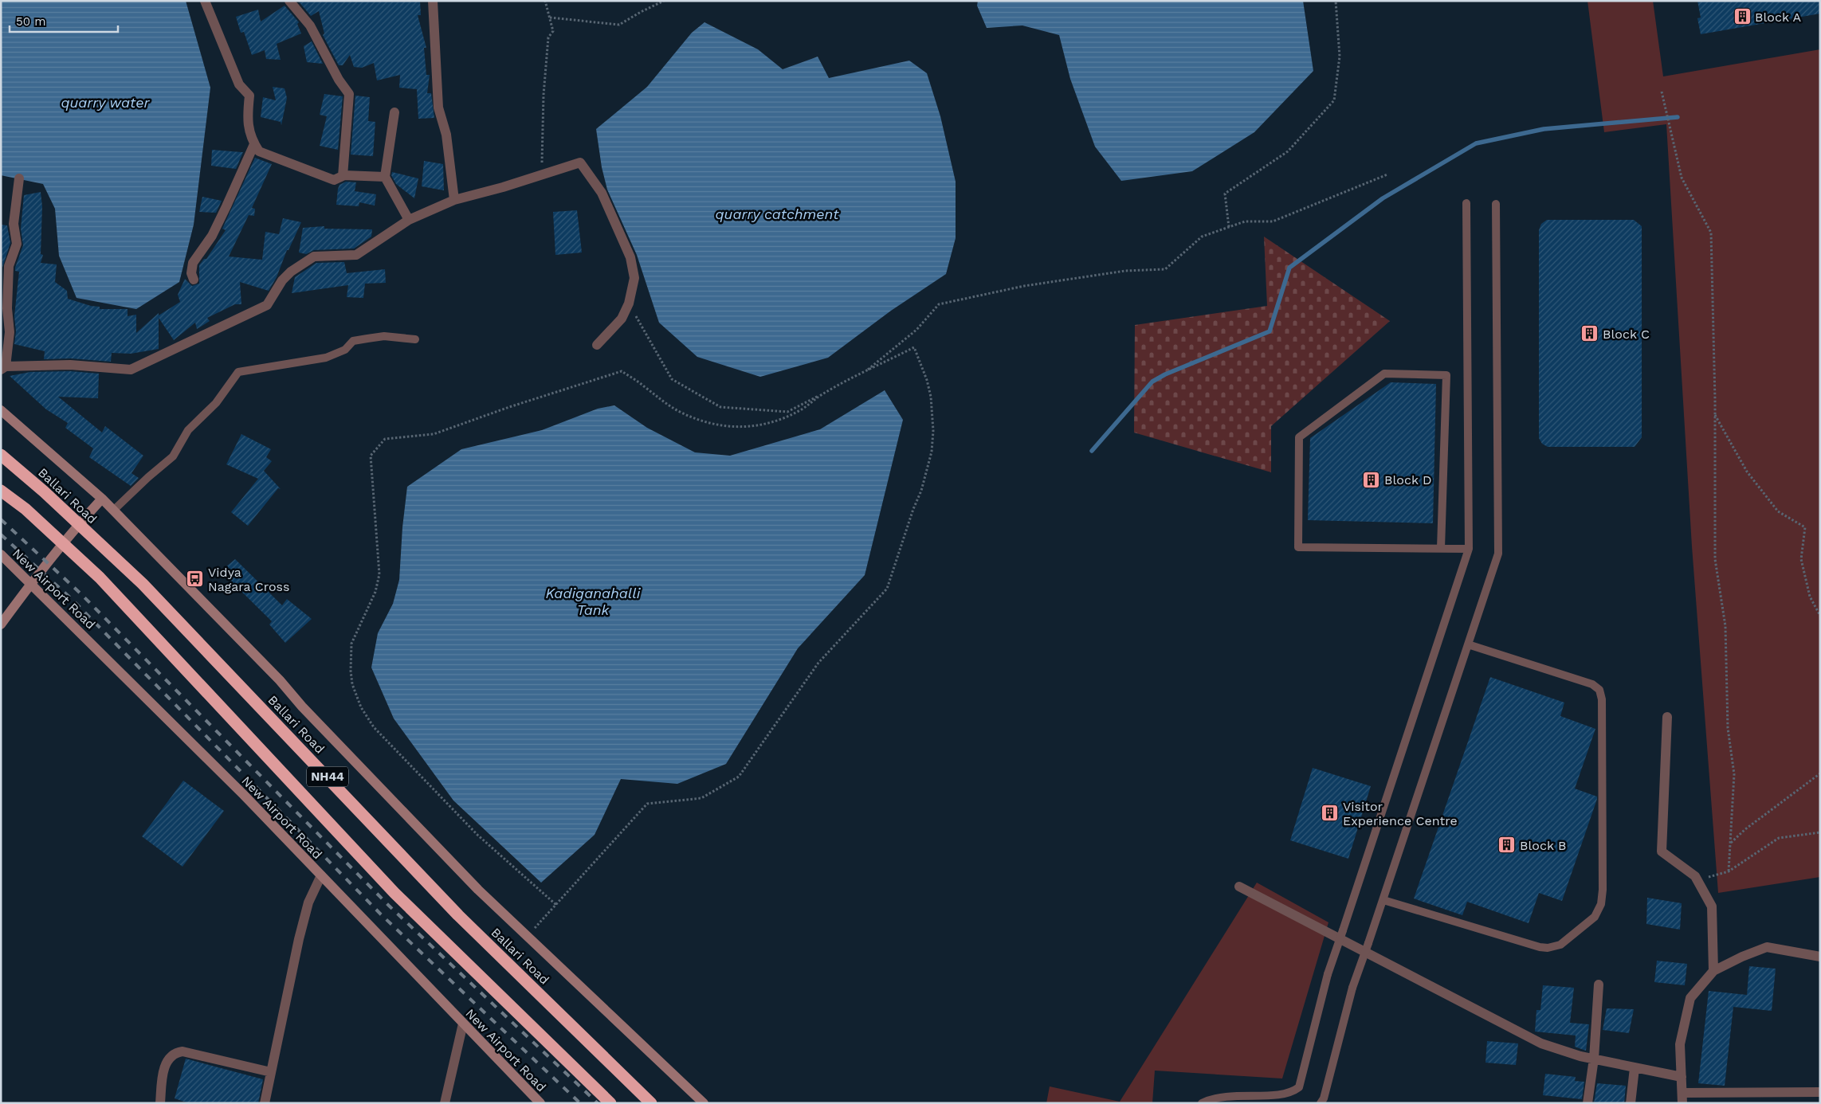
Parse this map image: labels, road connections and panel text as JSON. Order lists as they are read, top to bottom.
{
  "streets": {
    "highway": ["Ballari Road", "NH44"],
    "street": ["New Airport Road"]
  },
  "water": ["quarry water", "quarry catchment", "Kadiganahalli Tank"],
  "places": {
    "building": [
      "Block A",
      "Block C",
      "Block D",
      "Visitor Experience Centre",
      "Block B"
    ],
    "bus stop": ["Vidya Nagara Cross"]
  },
  "scale_bar": "50 m"
}
